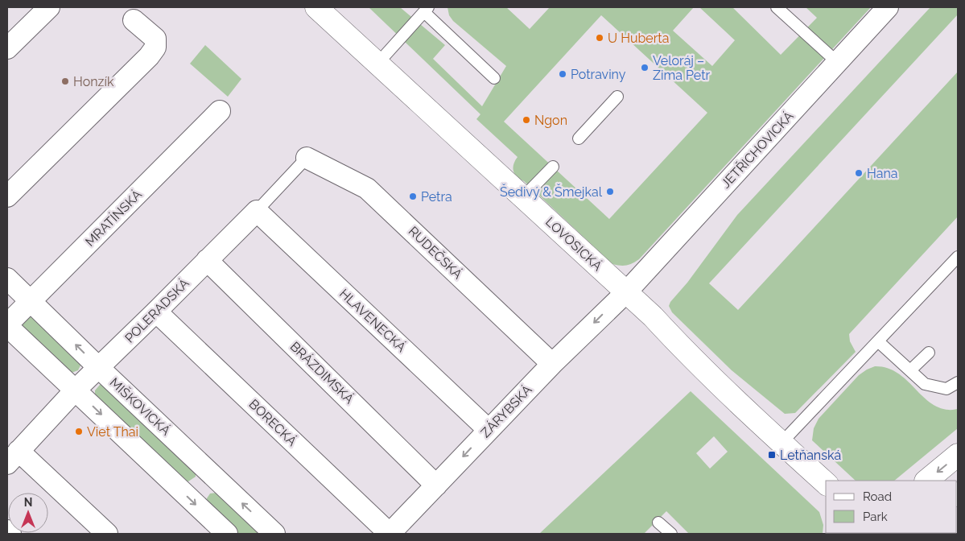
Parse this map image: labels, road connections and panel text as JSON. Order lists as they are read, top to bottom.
{
  "streets": {
    "street": [
      "JETŘICHOVICKÁ",
      "MRATÍNSKÁ",
      "LOVOSICKÁ",
      "RUDEČSKÁ",
      "POLERADSKÁ",
      "HLAVENECKÁ",
      "BRÁZDIMSKÁ",
      "MIŠKOVICKÁ",
      "ZÁRYBSKÁ",
      "BORECKÁ"
    ]
  },
  "crossings": [
    ["JETŘICHOVICKÁ", "LOVOSICKÁ"],
    ["JETŘICHOVICKÁ", "ZÁRYBSKÁ"],
    ["MRATÍNSKÁ", "MIŠKOVICKÁ"],
    ["LOVOSICKÁ", "ZÁRYBSKÁ"],
    ["RUDEČSKÁ", "POLERADSKÁ"],
    ["RUDEČSKÁ", "ZÁRYBSKÁ"],
    ["POLERADSKÁ", "HLAVENECKÁ"],
    ["POLERADSKÁ", "BRÁZDIMSKÁ"],
    ["POLERADSKÁ", "MIŠKOVICKÁ"],
    ["POLERADSKÁ", "BORECKÁ"],
    ["HLAVENECKÁ", "ZÁRYBSKÁ"],
    ["BRÁZDIMSKÁ", "ZÁRYBSKÁ"],
    ["ZÁRYBSKÁ", "BORECKÁ"]
  ],
  "one_way": ["ZÁRYBSKÁ"],
  "places": {
    "other": [
      "U Huberta",
      "Veloráj – Zima Petr",
      "Potraviny",
      "Honzík",
      "Ngon",
      "Hana",
      "Šedivý & Šmejkal",
      "Petra",
      "Viet Thai"
    ],
    "transit": ["Letňanská"]
  },
  "legend": ["Road", "Park"],
  "north": "top"
}
